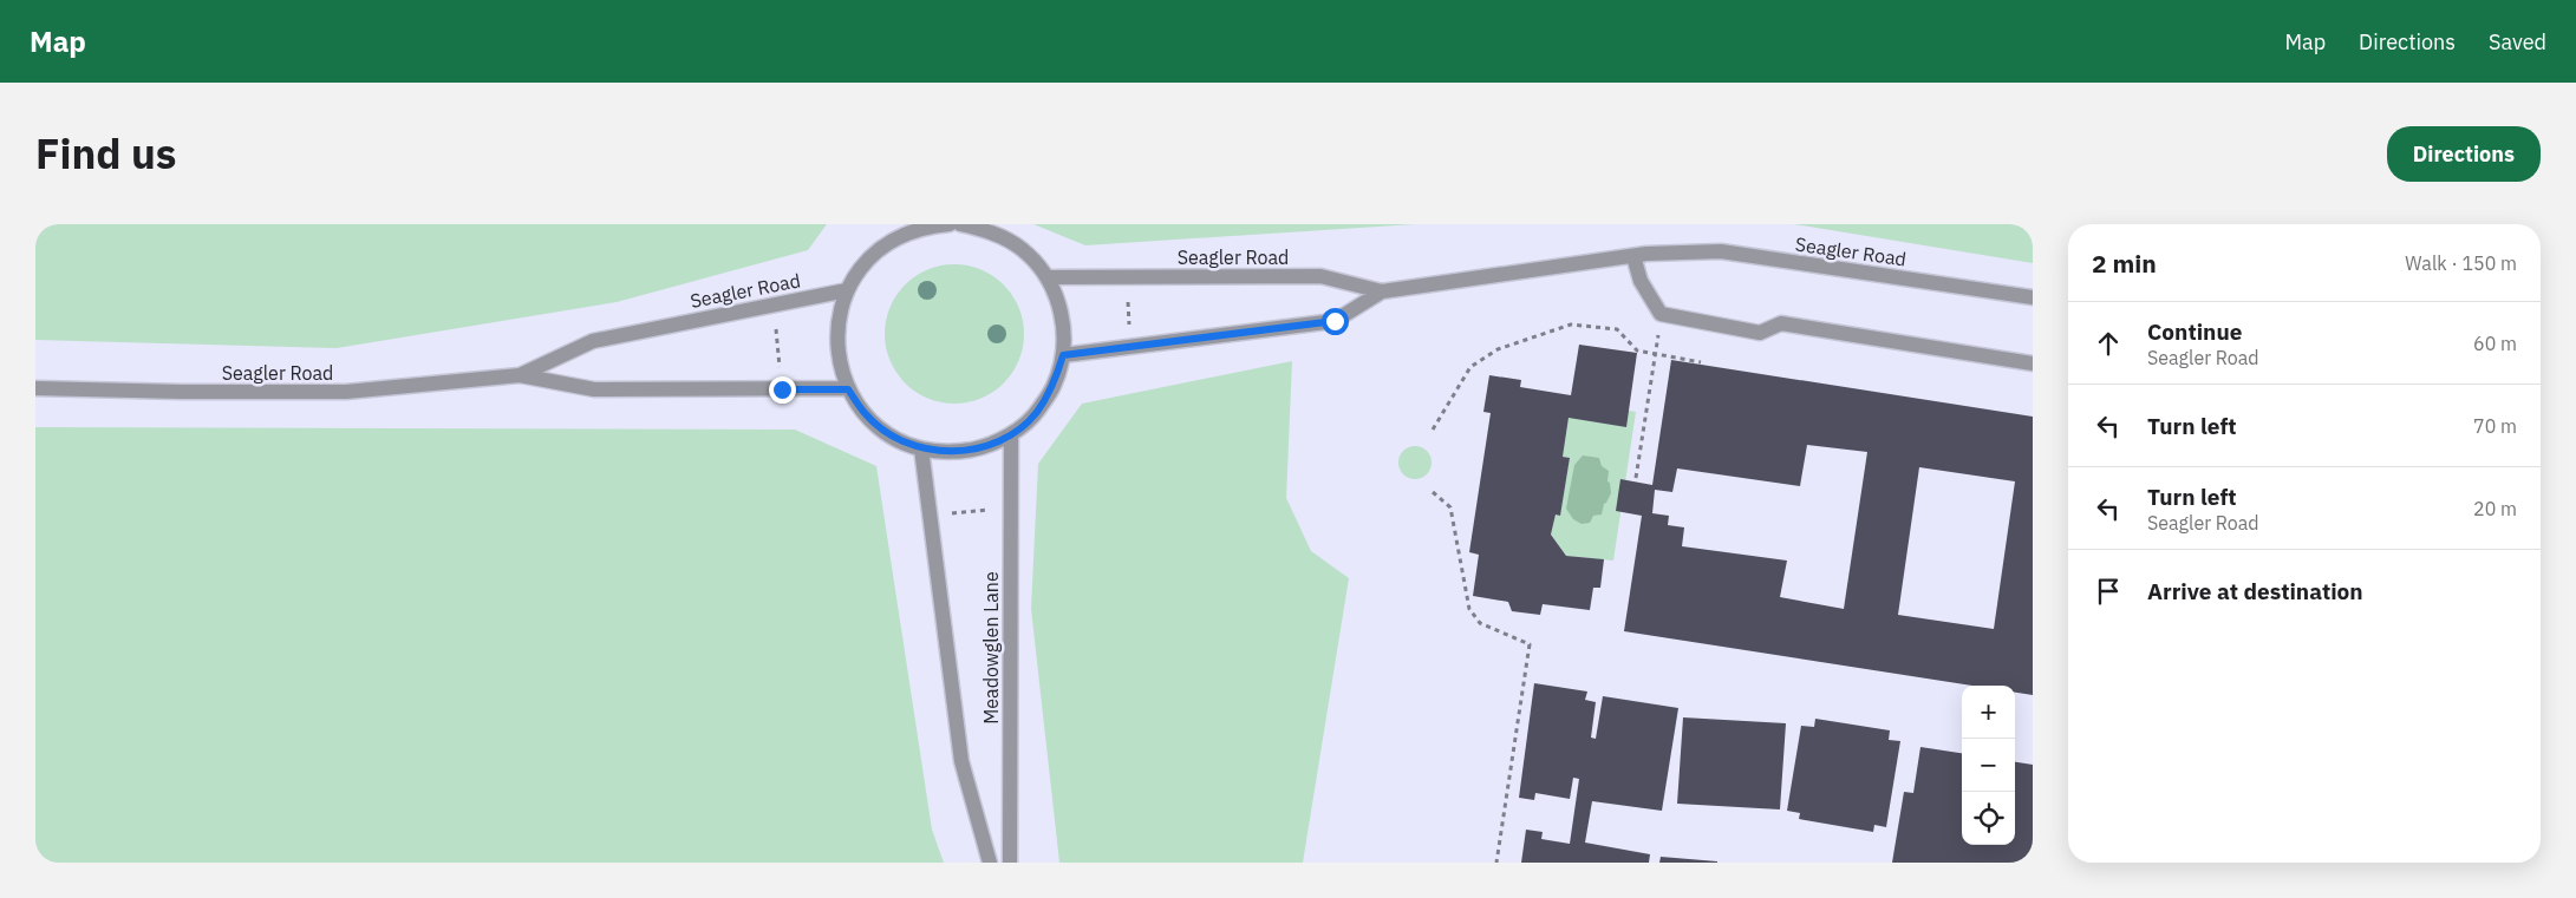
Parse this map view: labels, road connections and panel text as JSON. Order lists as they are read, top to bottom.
{
  "streets": {
    "street": ["Seagler Road", "Meadowglen Lane"]
  },
  "page": {
    "header": "Map",
    "nav": ["Map", "Directions", "Saved"],
    "title": "Find us",
    "buttons": "Directions",
    "heading": ["2 min", "Walk · 150 m"],
    "list": [
      ["Continue", "Seagler Road", "60 m"],
      ["Turn left", "70 m"],
      ["Turn left", "Seagler Road", "20 m"],
      "Arrive at destination"
    ],
    "map_buttons": ["+", "−"]
  }
}
